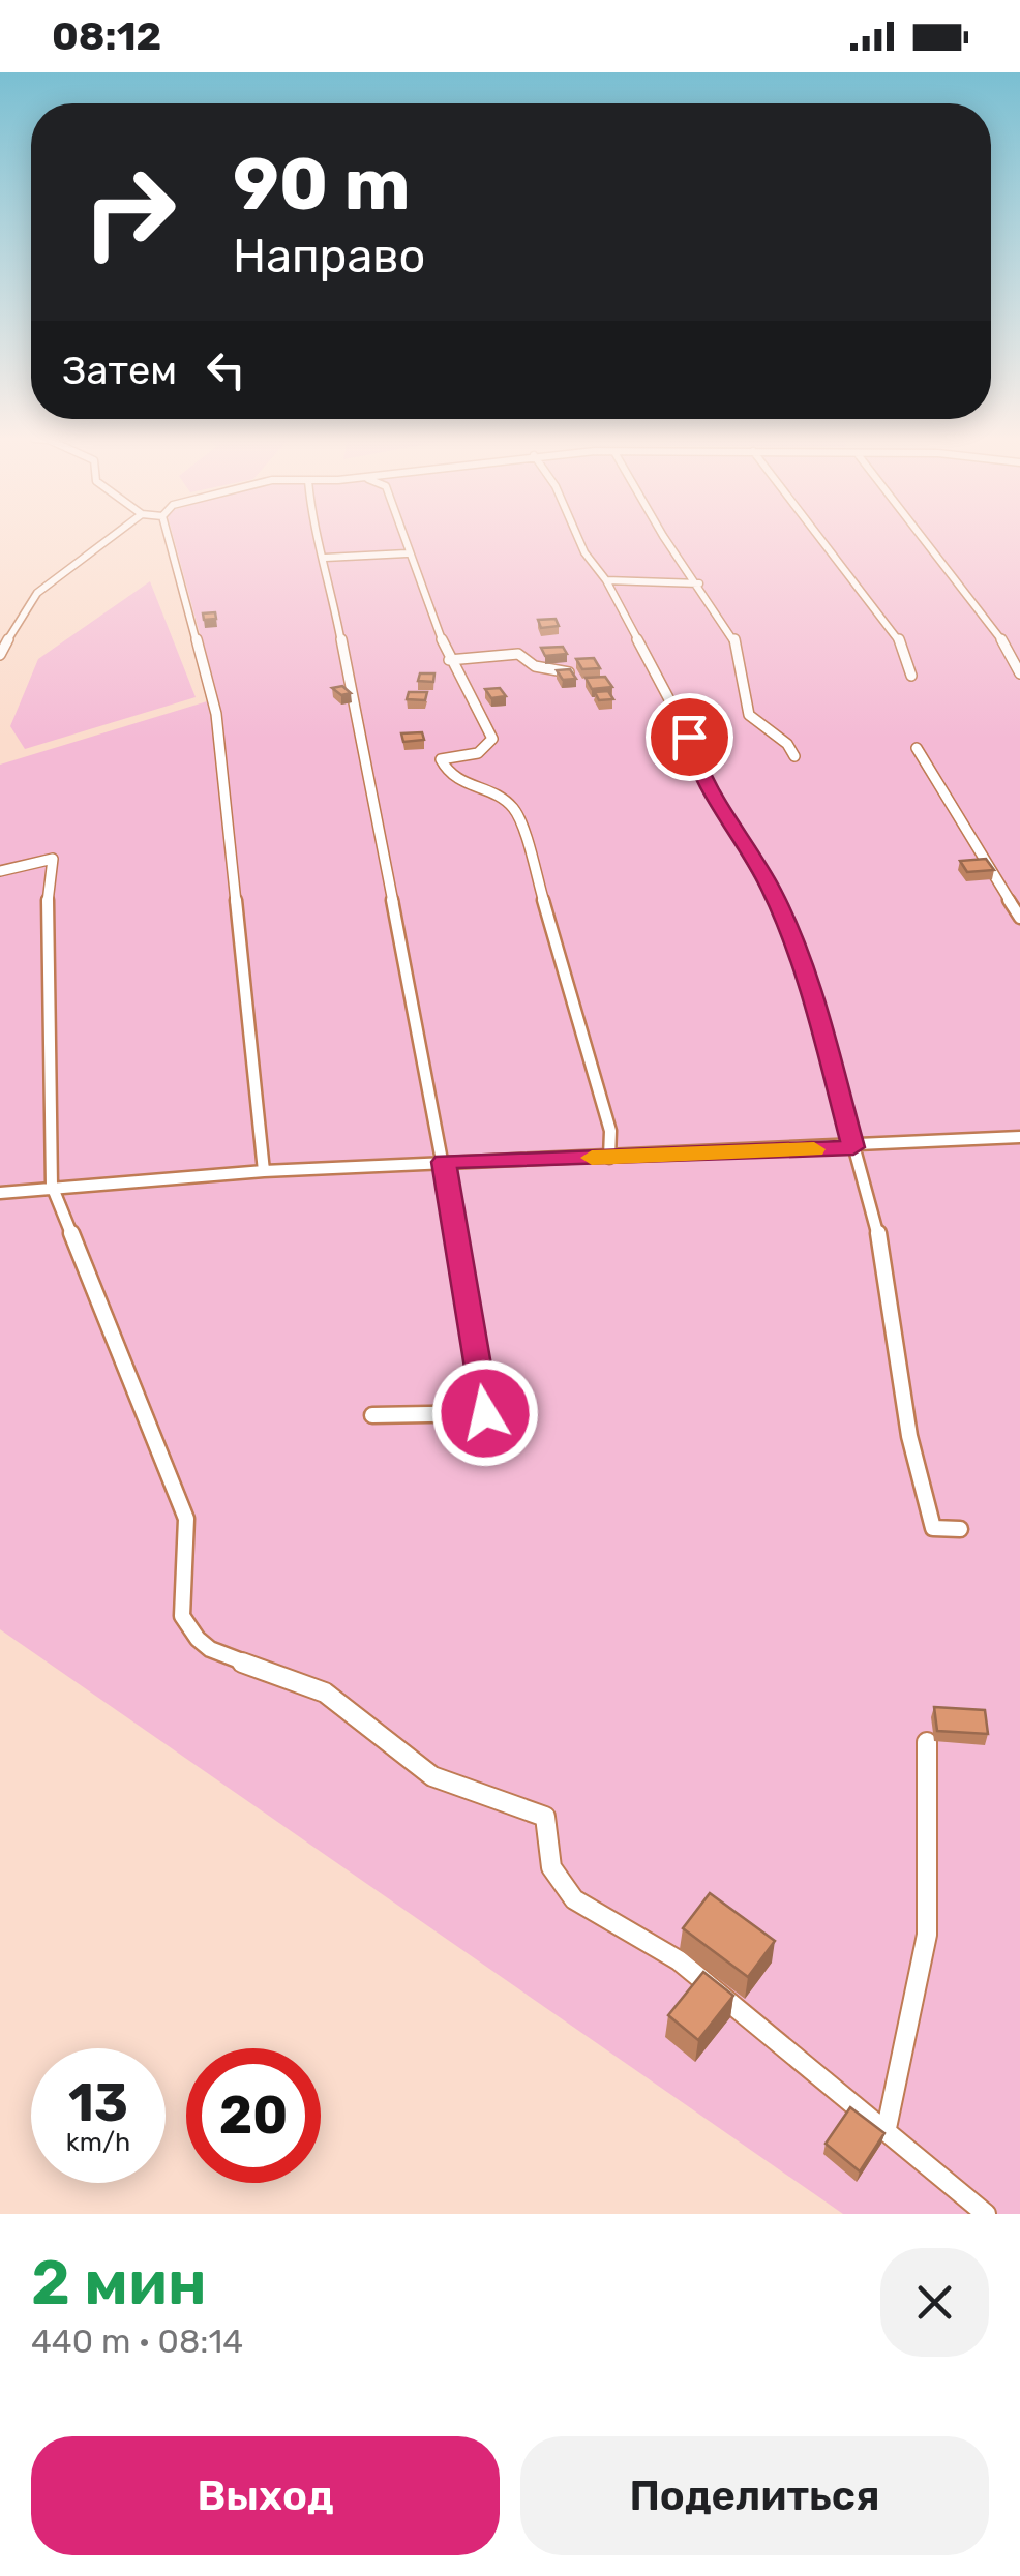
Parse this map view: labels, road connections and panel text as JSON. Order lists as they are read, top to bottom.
{
  "page": {
    "status": "08:12",
    "turn": ["90 m", "Направо"],
    "then": "Затем",
    "speed": "13 km/h",
    "limit": "20",
    "heading": ["2 мин", "440 m · 08:14"],
    "buttons": ["Выход", "Поделиться"]
  }
}
